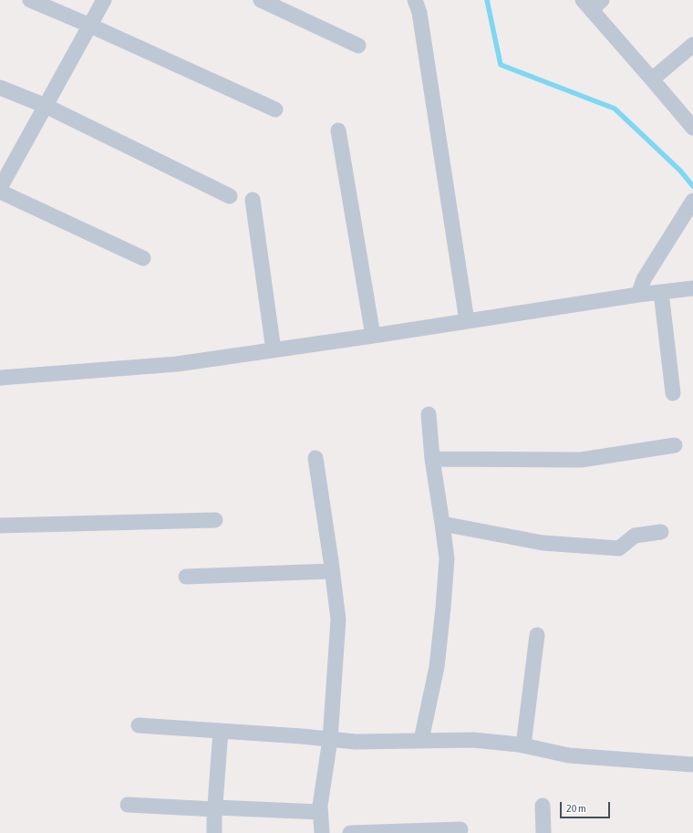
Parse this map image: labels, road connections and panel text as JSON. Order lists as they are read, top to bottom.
{
  "scale_bar": "20 m"
}
